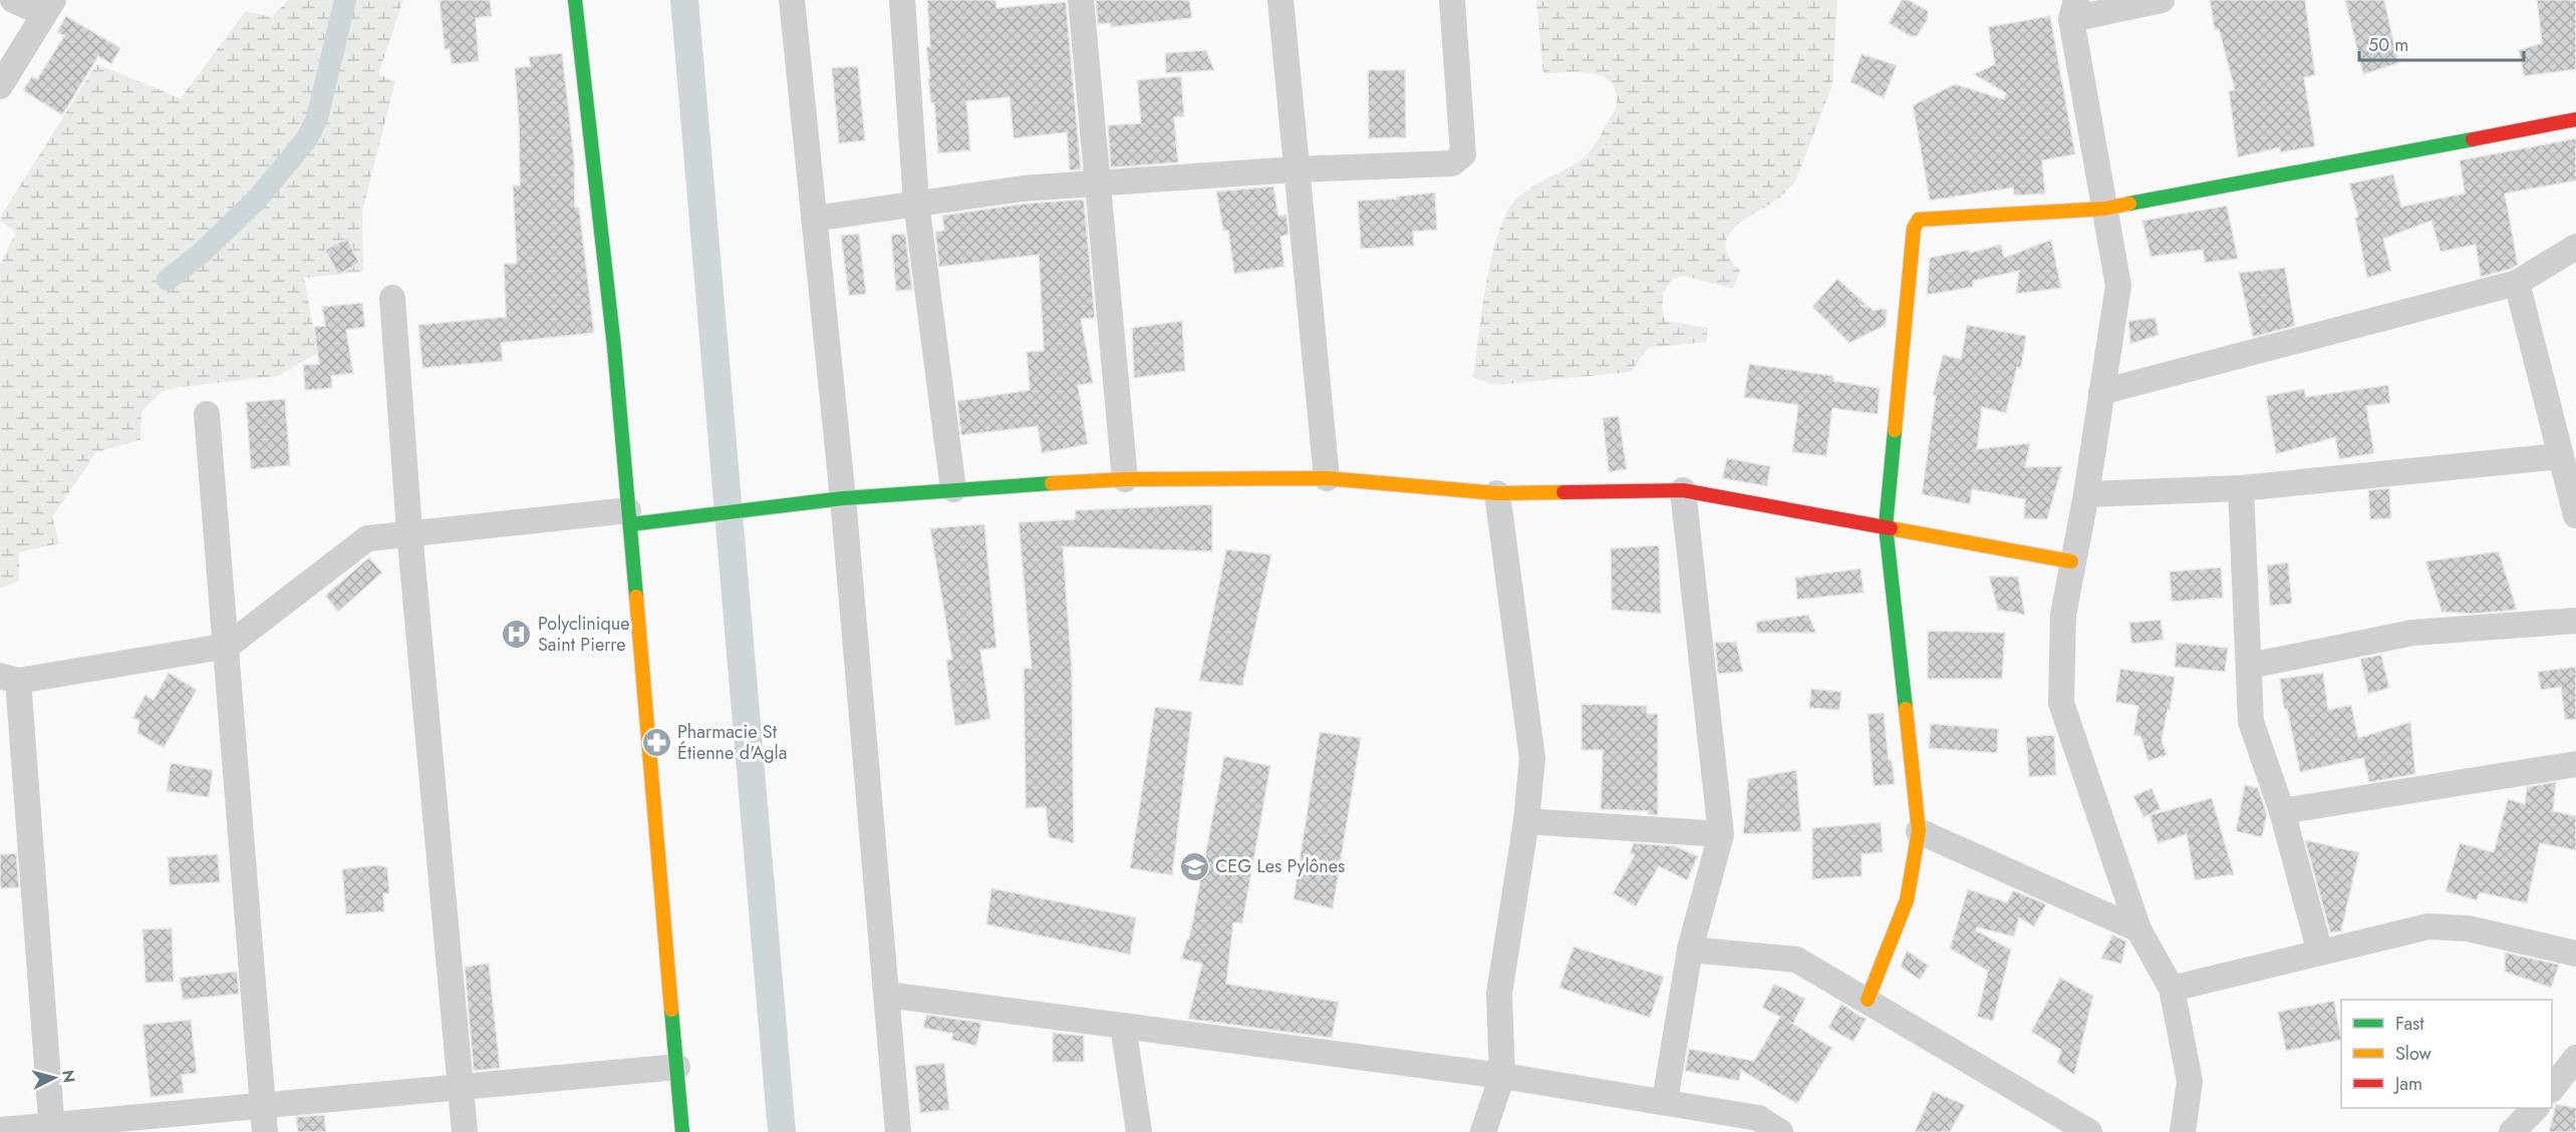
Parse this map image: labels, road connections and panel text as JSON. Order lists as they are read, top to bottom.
{
  "places": {
    "hospital": ["Polyclinique Saint Pierre"],
    "pharmacy": ["Pharmacie St Étienne d'Agla"],
    "school or university": ["CEG Les Pylônes"]
  },
  "legend": ["Fast", "Slow", "Jam"],
  "scale_bar": "50 m",
  "north": "right"
}
